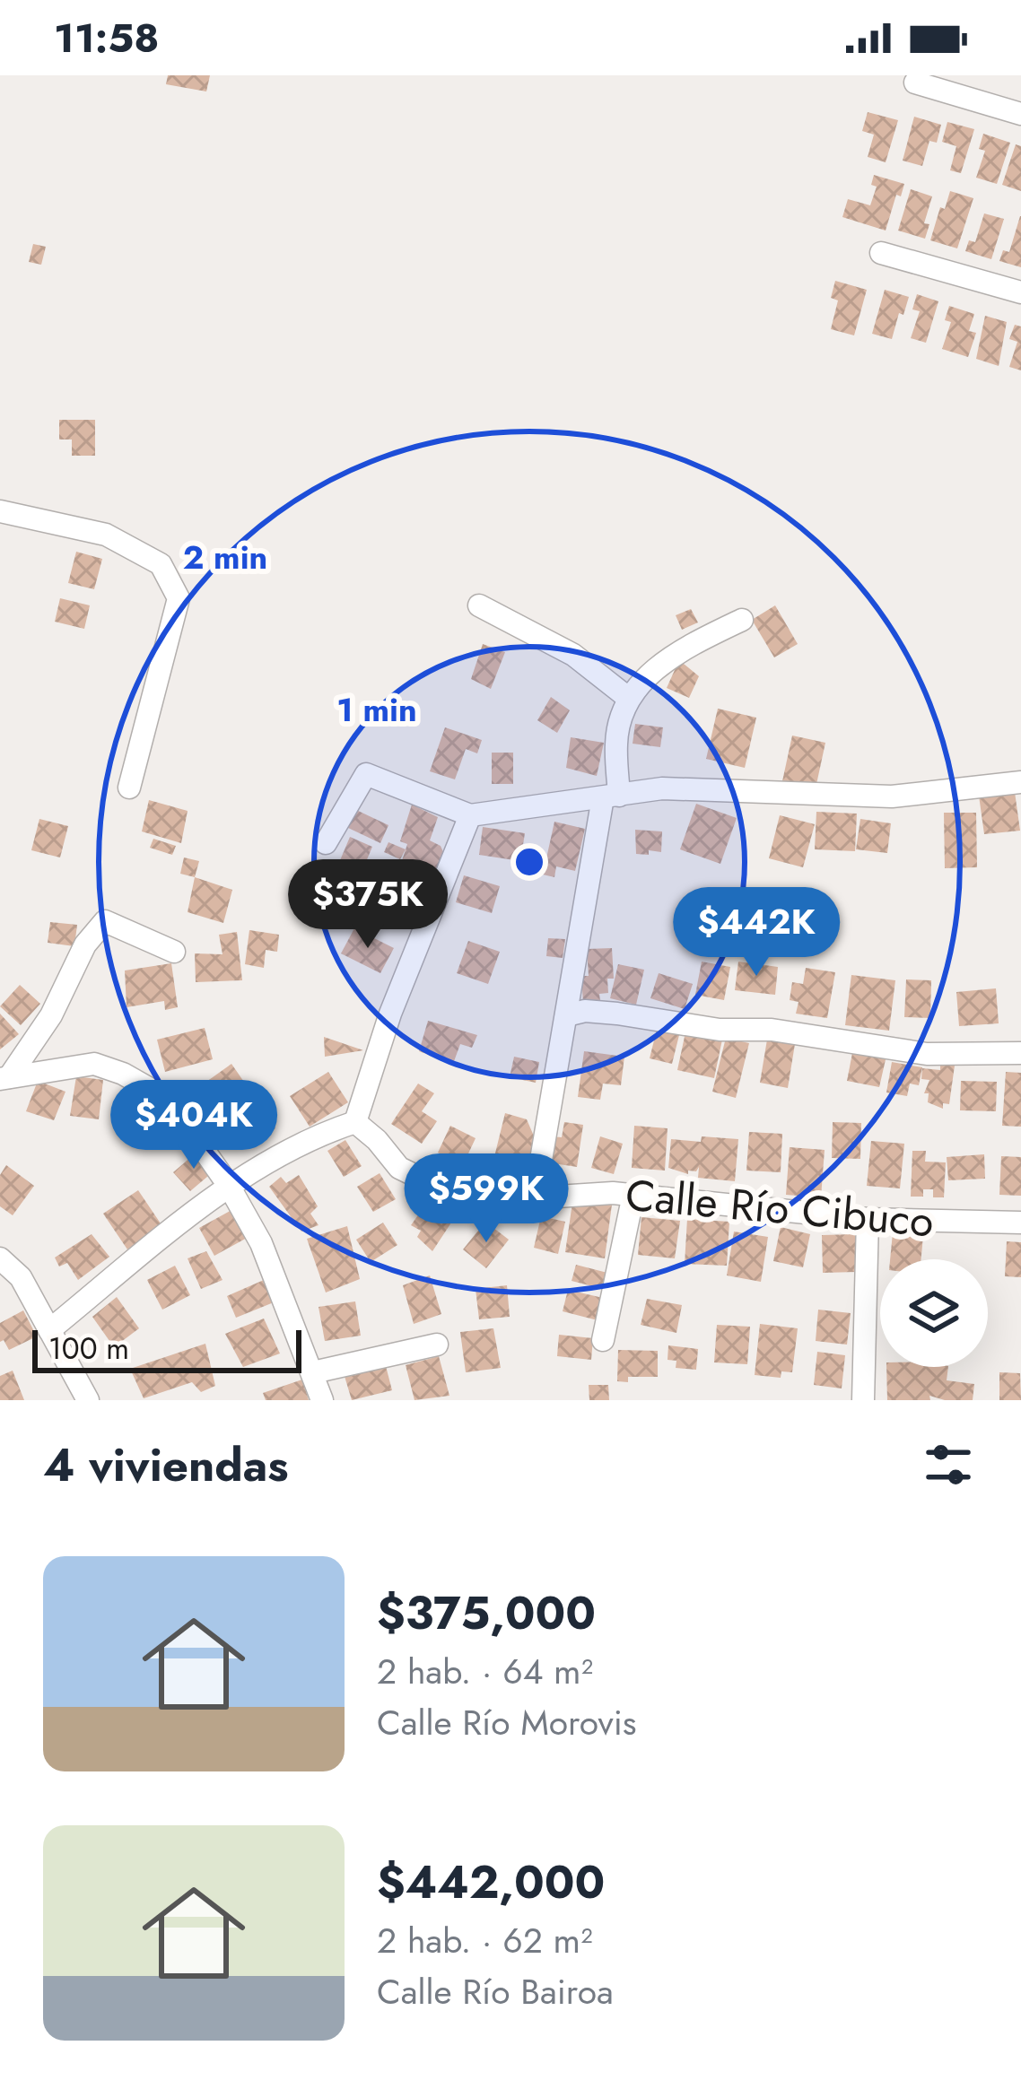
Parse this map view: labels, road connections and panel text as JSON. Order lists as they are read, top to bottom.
{
  "streets": {
    "street": ["Calle Río Cibuco"]
  },
  "scale_bar": "100 m",
  "page": {
    "status": "11:58",
    "price": [
      "$375K",
      "$442K",
      "$404K",
      "$599K"
    ],
    "scale": "100 m",
    "heading": "4 viviendas",
    "list": [
      {
        "name": "$375,000",
        "note": "2 hab. · 64 m² · Calle Río Morovis"
      },
      {
        "name": "$442,000",
        "note": "2 hab. · 62 m² · Calle Río Bairoa"
      }
    ]
  },
  "rings": ["2 min", "1 min"]
}
